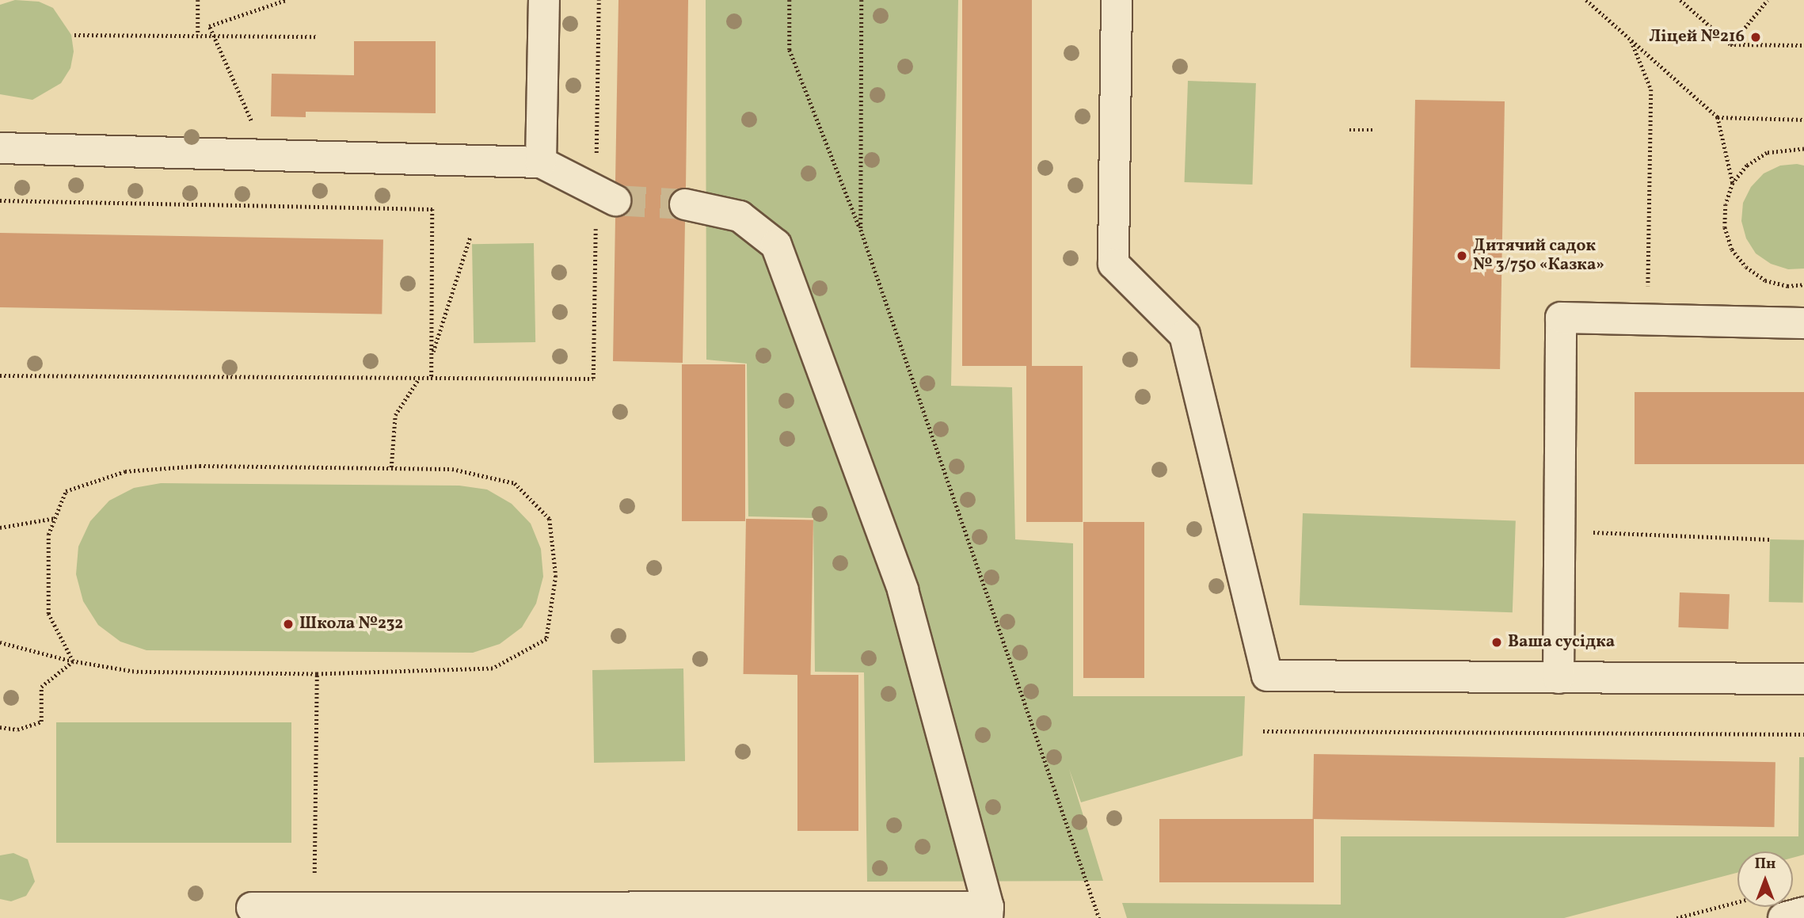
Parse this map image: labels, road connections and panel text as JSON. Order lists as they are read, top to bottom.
{
  "places": [
    "Ліцей №216",
    "Дитячий садок № 3/750 «Казка»",
    "Школа №232",
    "Ваша сусідка"
  ],
  "north": "top"
}
